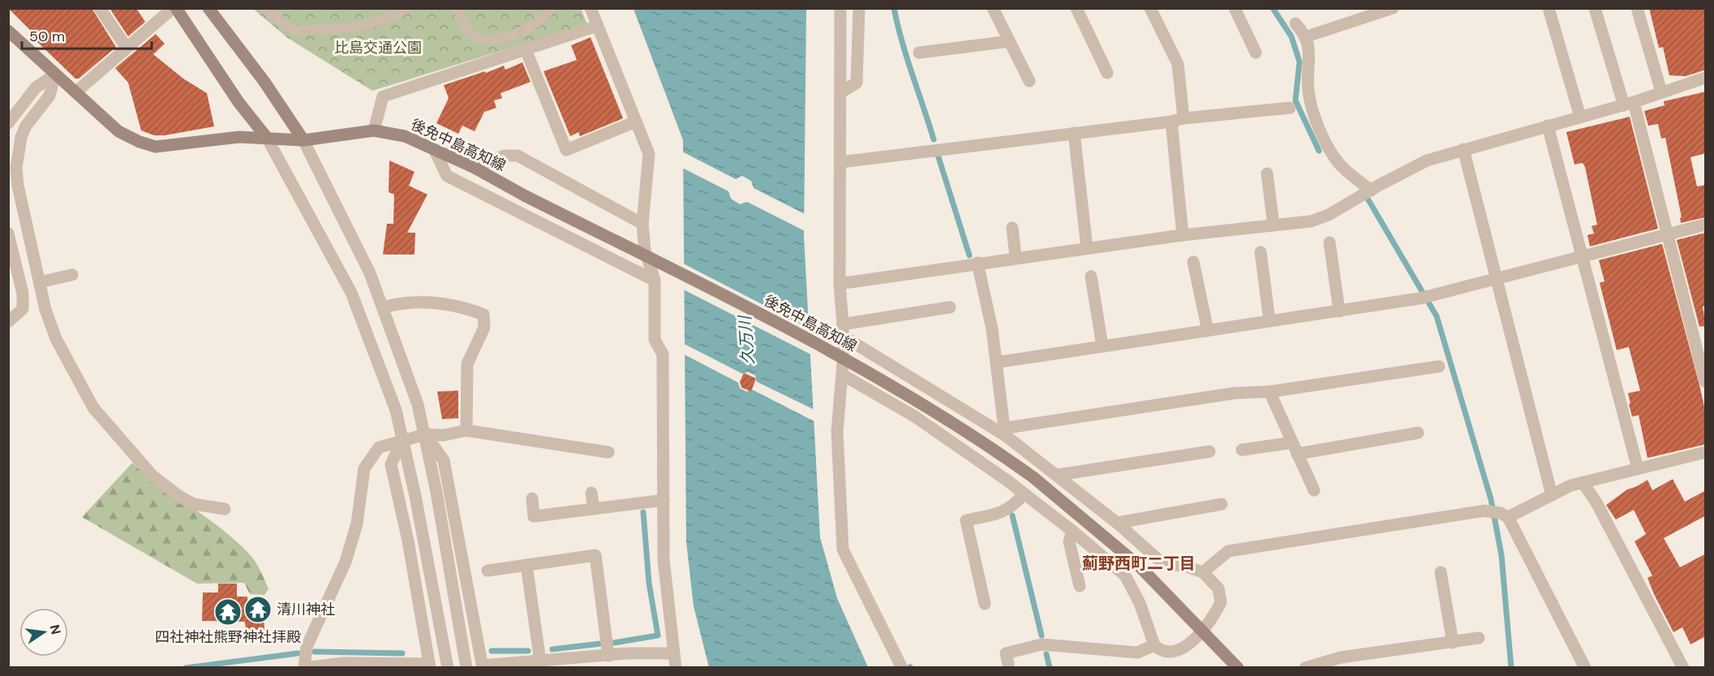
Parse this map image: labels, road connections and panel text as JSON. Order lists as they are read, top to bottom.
{
  "streets": {
    "main road": ["後免中島高知線"]
  },
  "districts": ["薊野西町二丁目"],
  "water": ["久万川"],
  "parks": ["比島交通公園"],
  "places": {
    "temple": ["清川神社", "四社神社熊野神社拝殿"]
  },
  "scale_bar": "50 m",
  "north": "right"
}
